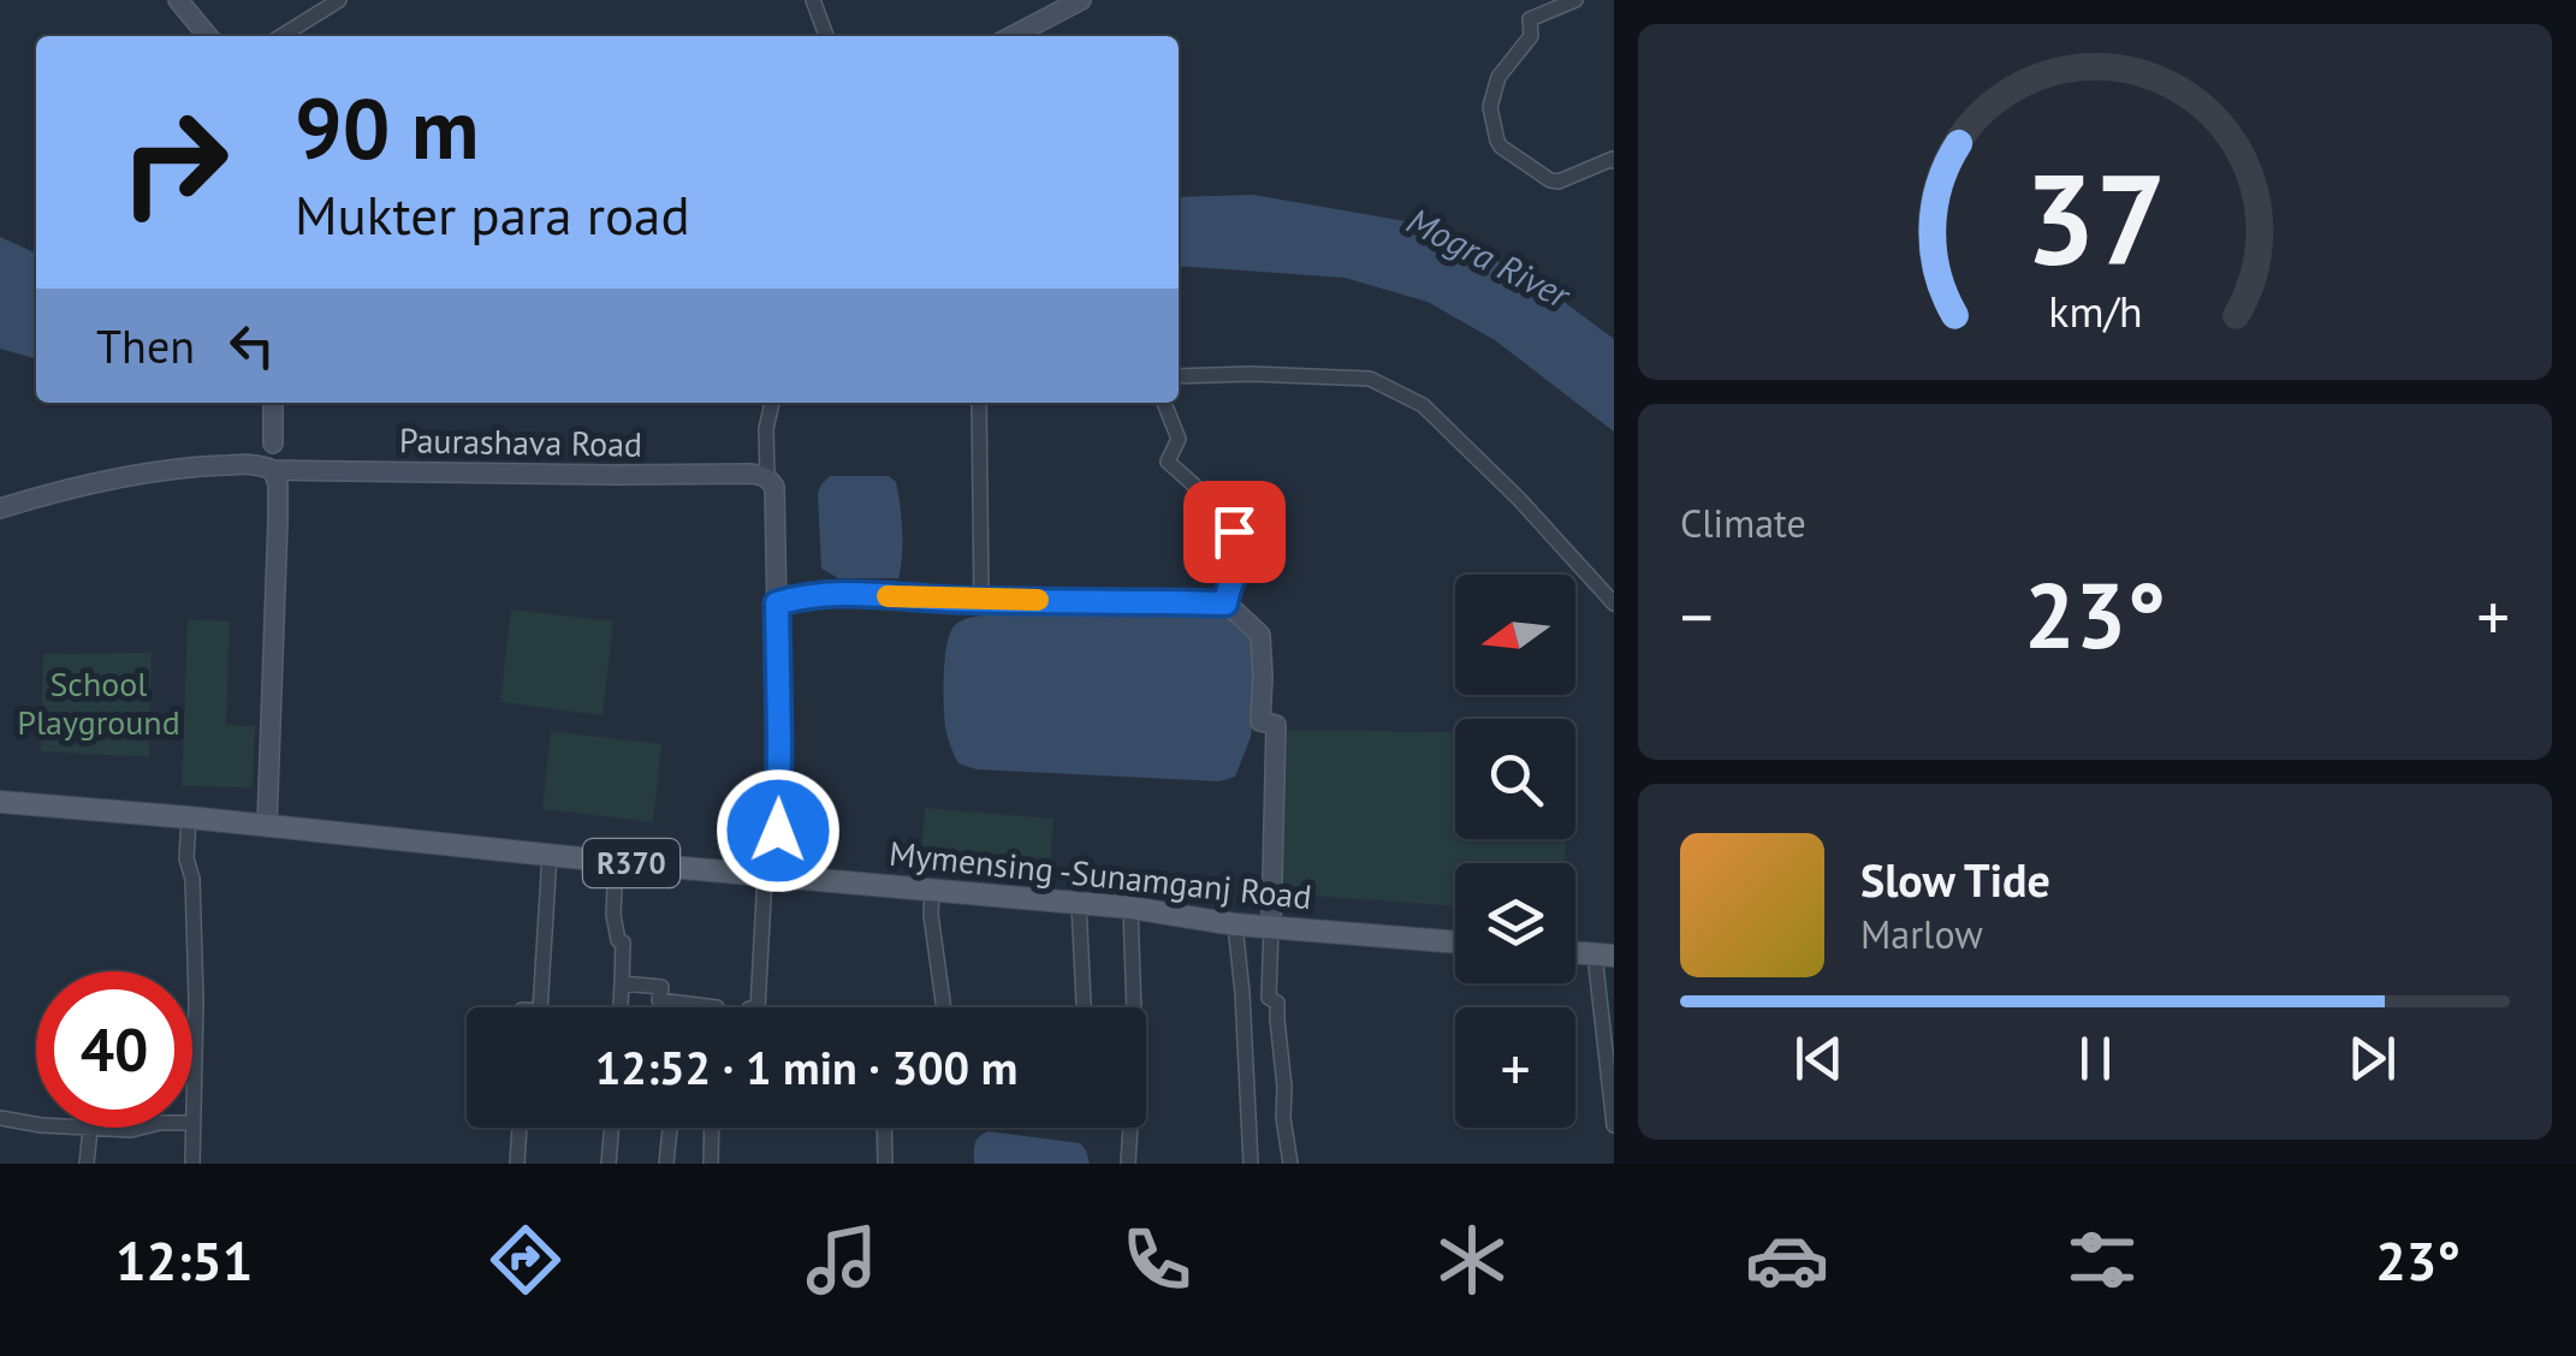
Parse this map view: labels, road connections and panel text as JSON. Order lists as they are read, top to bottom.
{
  "streets": {
    "main road": ["R370", "Mymensing -Sunamganj Road"],
    "street": ["Paurashava Road"]
  },
  "water": ["Mogra River"],
  "parks": ["School Playground"],
  "north": "left",
  "page": {
    "turn": ["90 m", "Mukter para road"],
    "then": "Then",
    "tile": "Climate",
    "heat": ["−", "23°", "+"],
    "map_buttons": "+",
    "song": ["Slow Tide", "Marlow"],
    "limit": "40",
    "trip": "12:52 · 1 min · 300 m",
    "tabs": ["12:51", "23°"],
    "gauge": ["37", "km/h"]
  }
}
